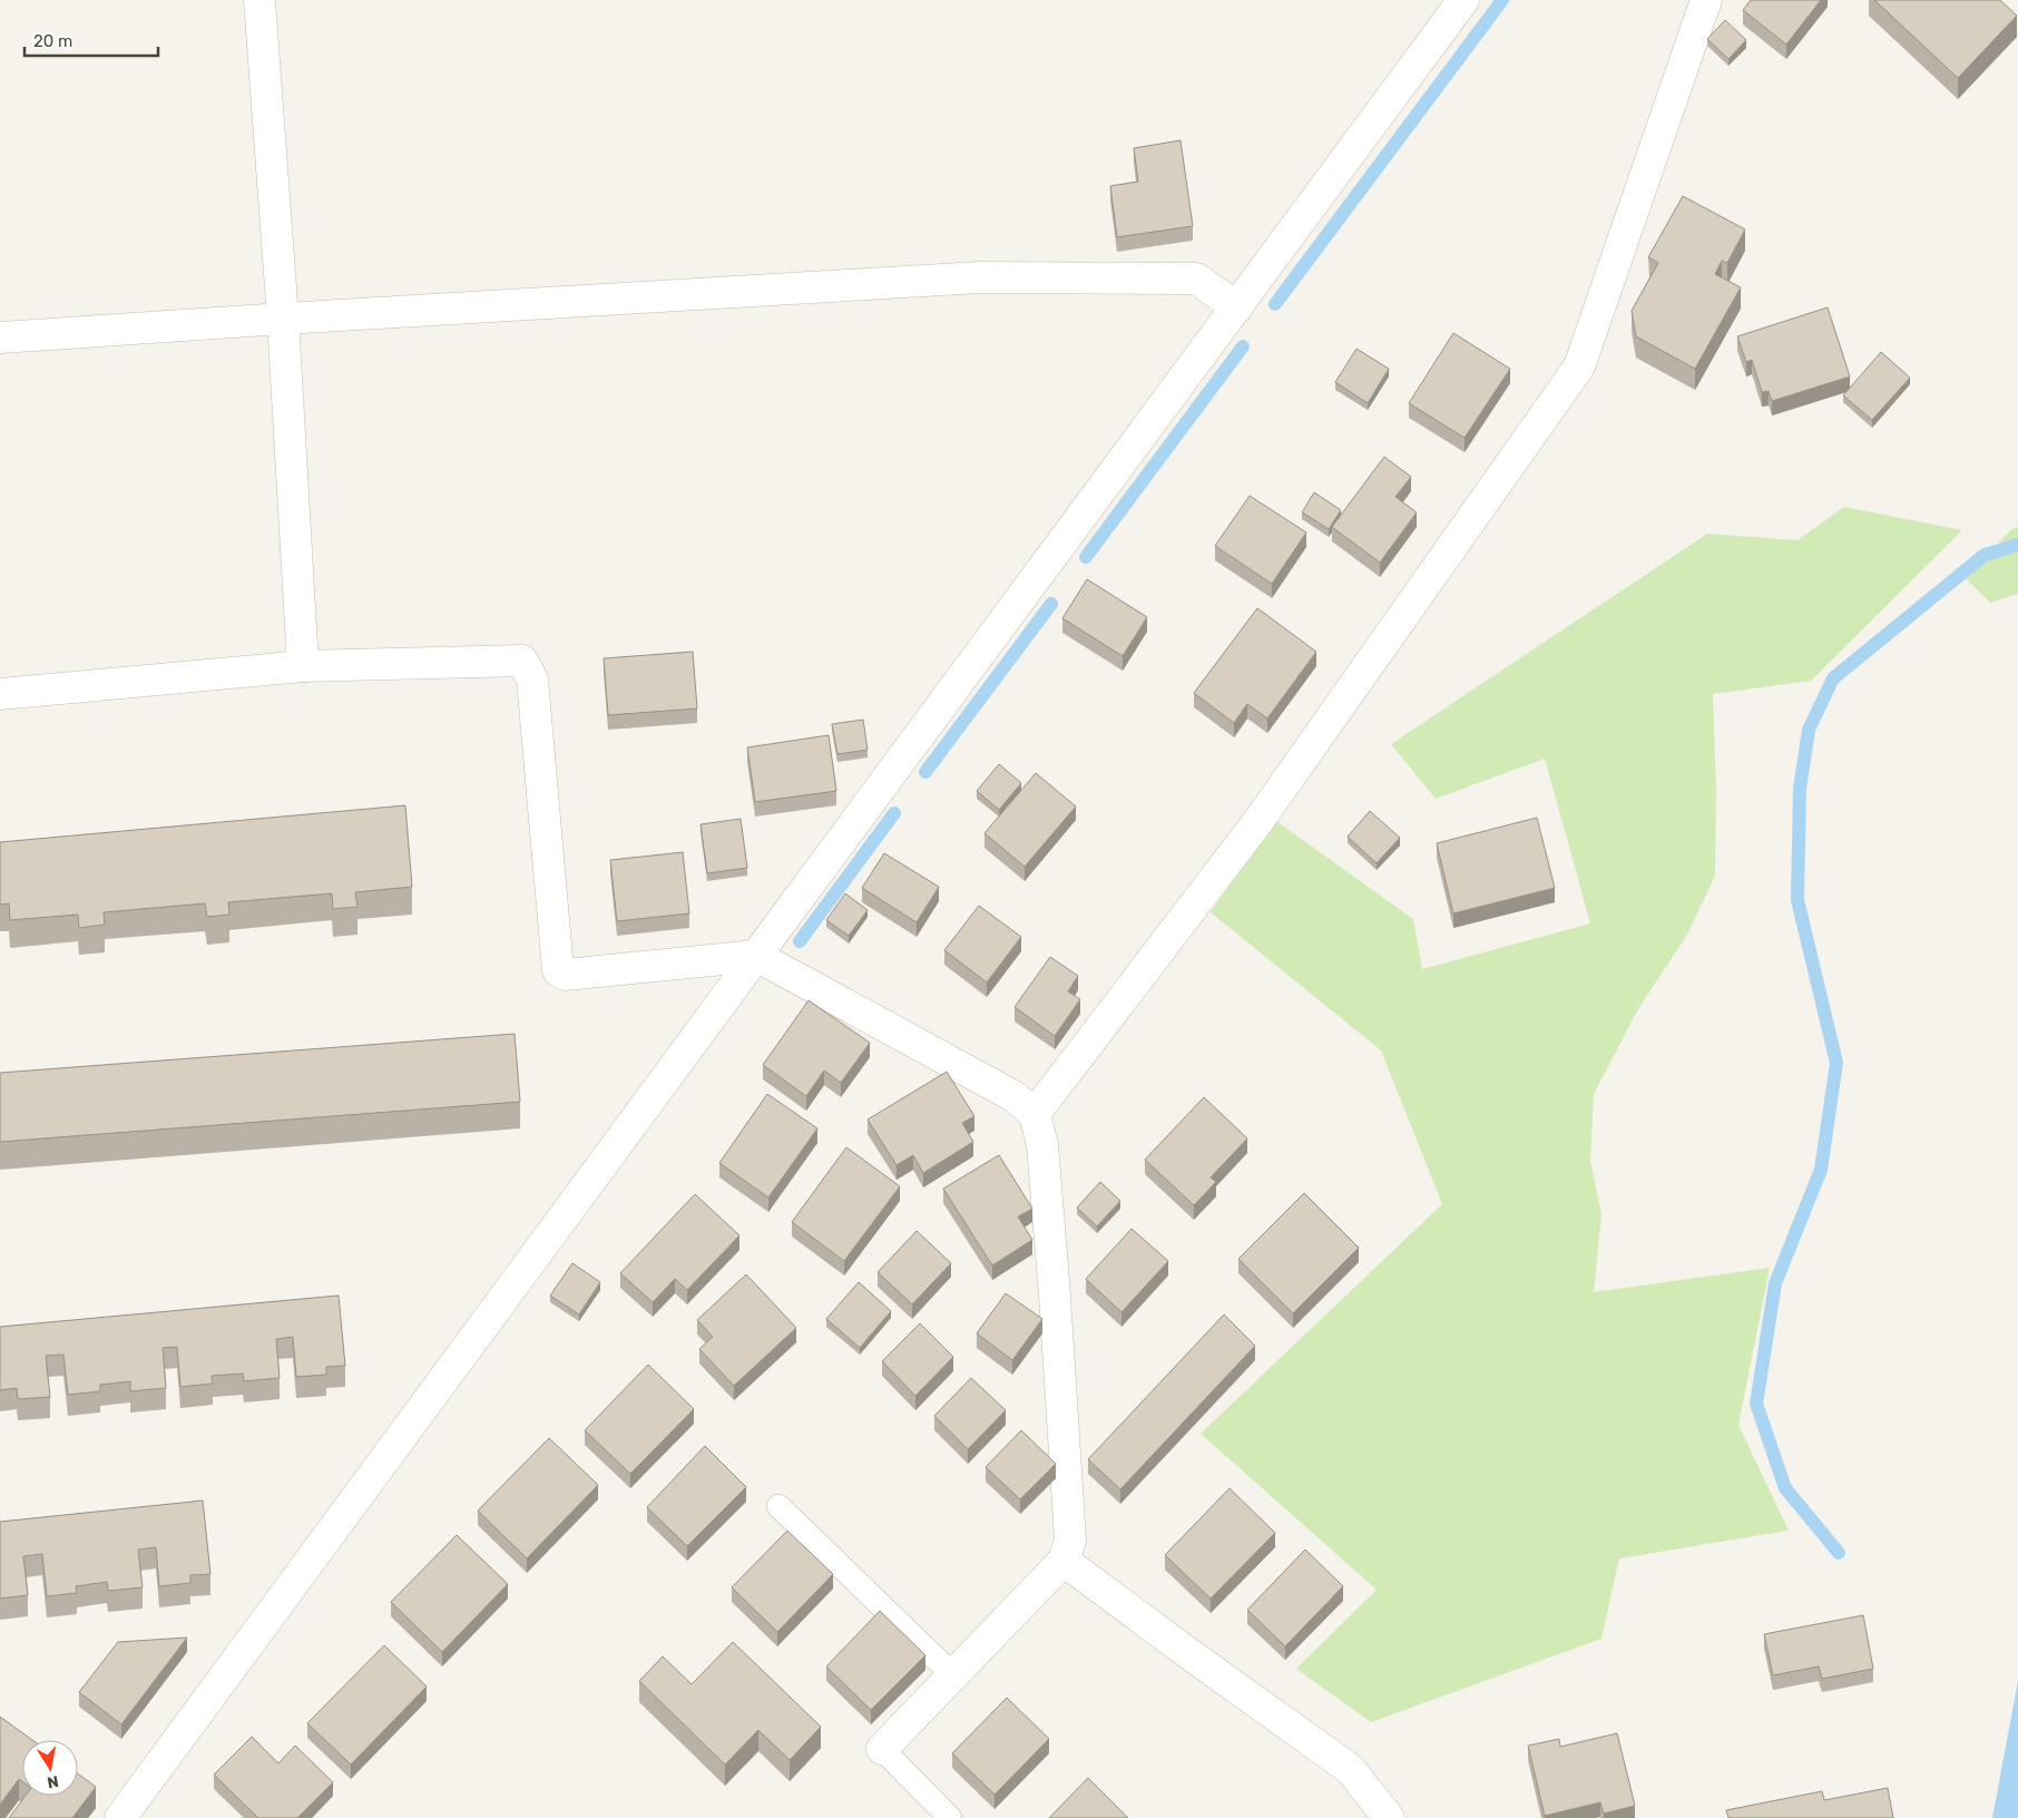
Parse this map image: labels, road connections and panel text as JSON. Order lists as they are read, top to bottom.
{
  "scale_bar": "20 m",
  "north": "bottom"
}
